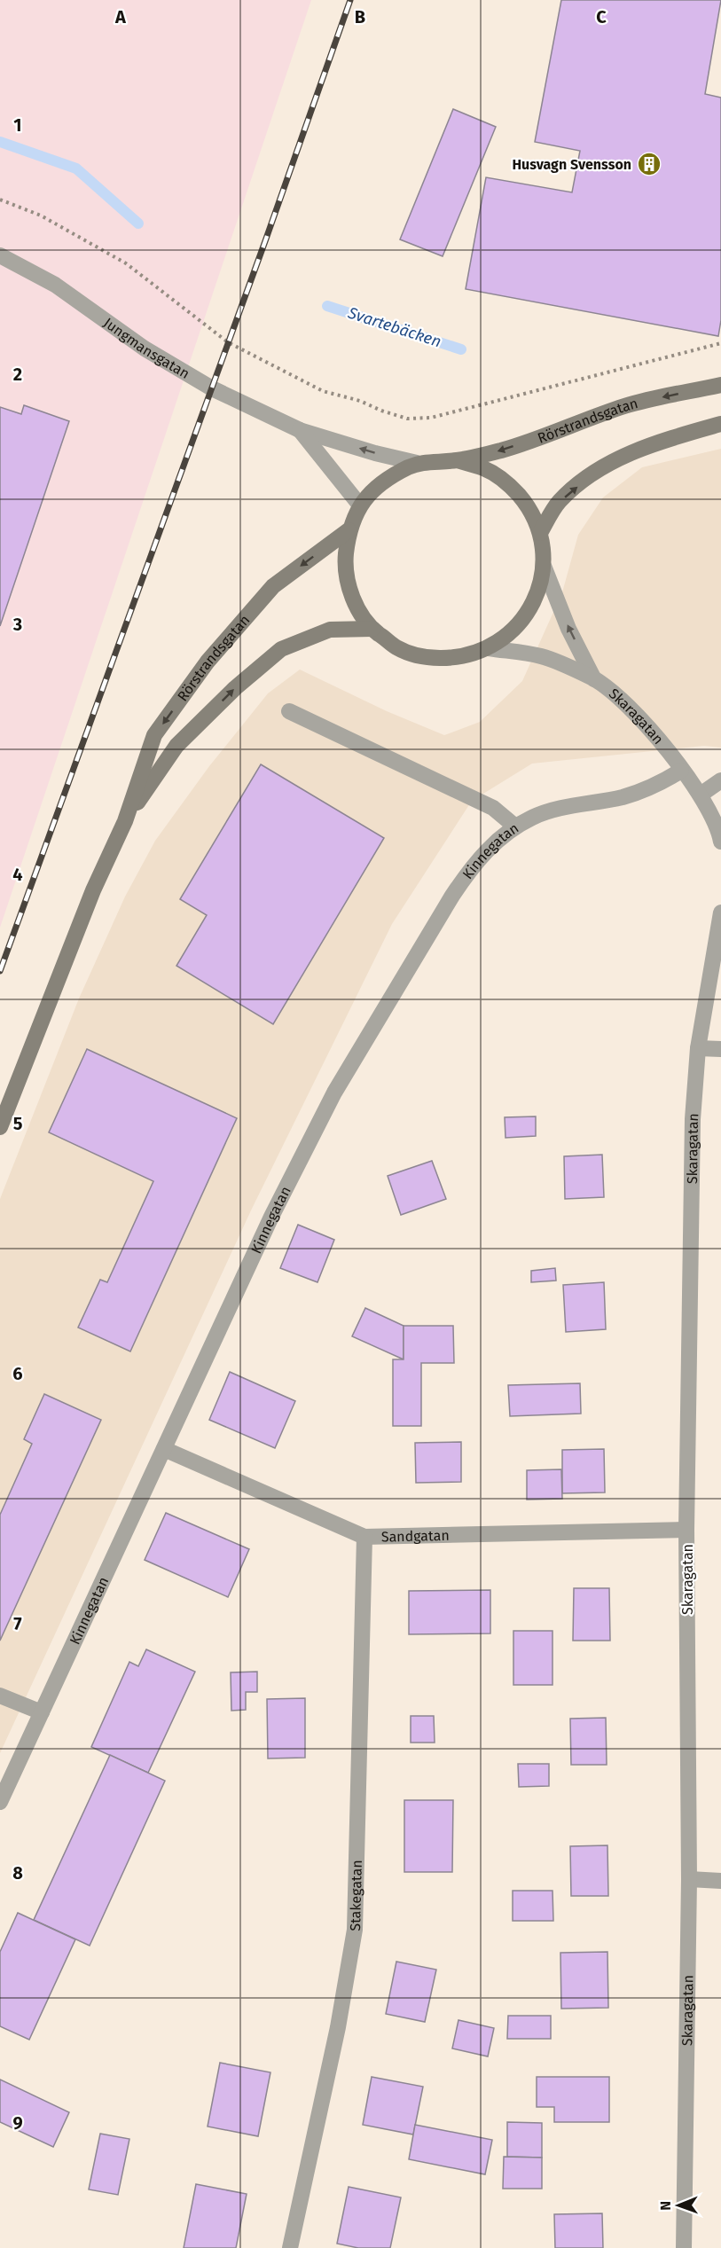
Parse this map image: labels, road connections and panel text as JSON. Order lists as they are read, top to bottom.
{
  "streets": {
    "main road": ["Rörstrandsgatan"],
    "street": [
      "Jungmansgatan",
      "Skaragatan",
      "Kinnegatan",
      "Sandgatan",
      "Stakegatan"
    ]
  },
  "crossings": [
    ["Jungmansgatan", "Rörstrandsgatan"],
    ["Rörstrandsgatan", "Skaragatan"],
    ["Skaragatan", "Kinnegatan"],
    ["Skaragatan", "Sandgatan"],
    ["Kinnegatan", "Sandgatan"],
    ["Sandgatan", "Stakegatan"]
  ],
  "water": ["Svartebäcken"],
  "places": {
    "building": ["Husvagn Svensson"]
  },
  "north": "left",
  "grid": {
    "columns": ["A", "B", "C"],
    "rows": [
      "1",
      "2",
      "3",
      "4",
      "5",
      "6",
      "7",
      "8",
      "9"
    ]
  }
}
